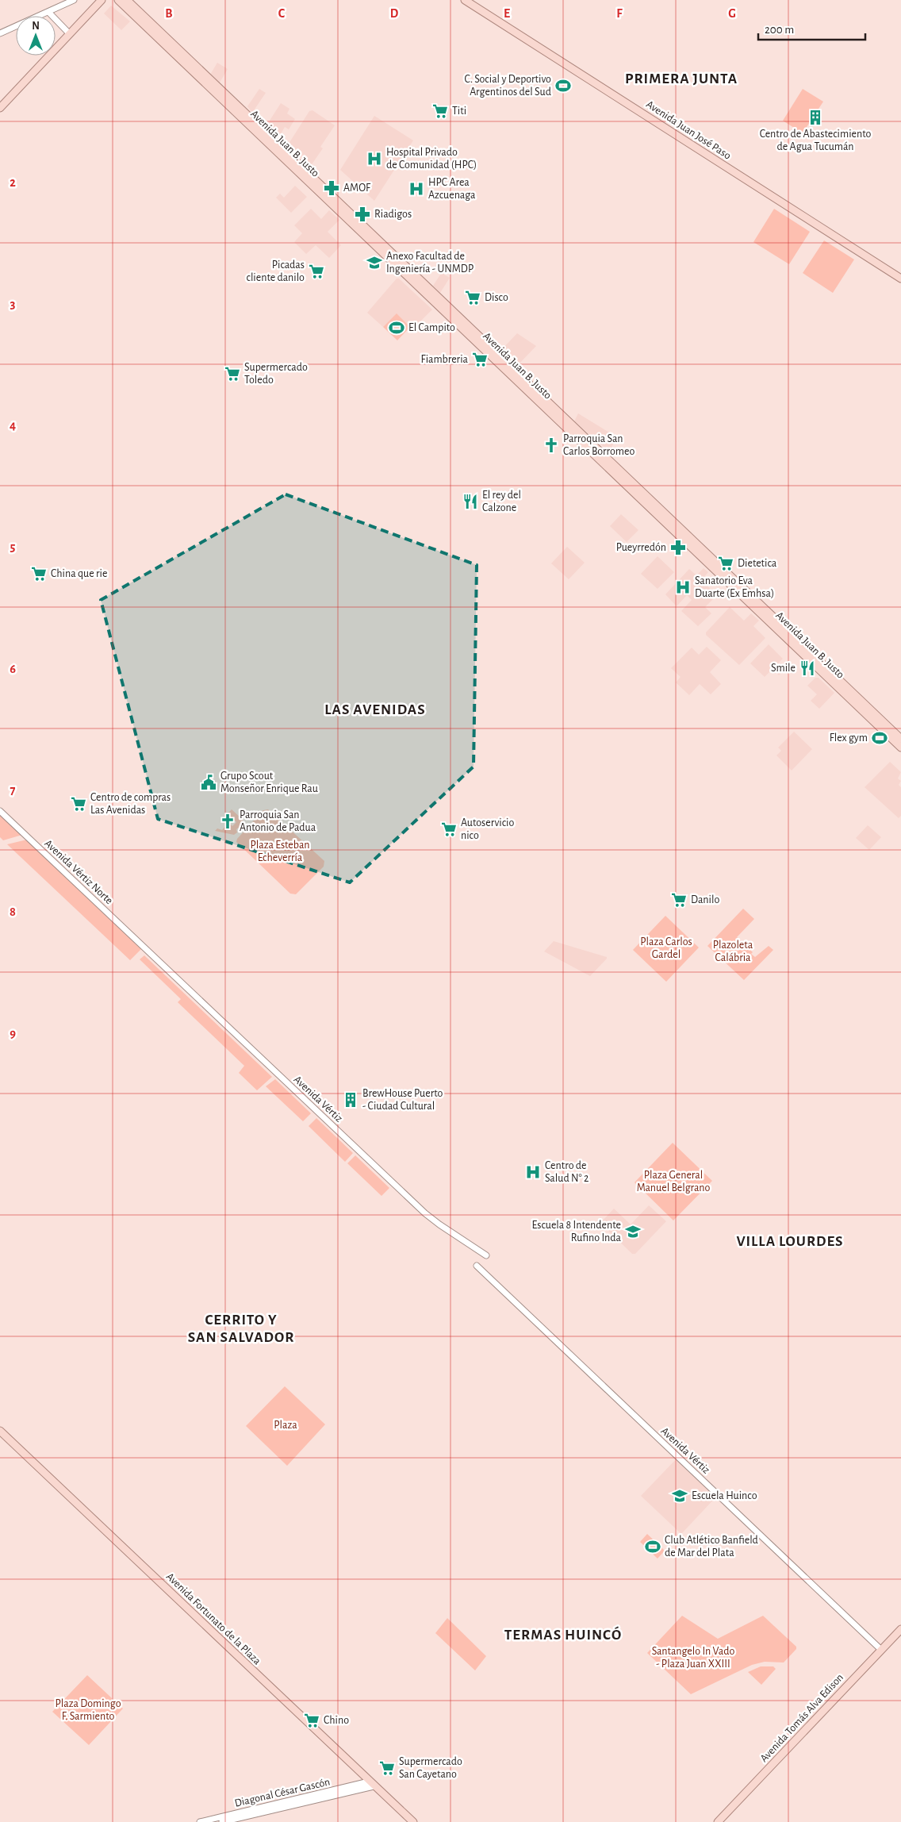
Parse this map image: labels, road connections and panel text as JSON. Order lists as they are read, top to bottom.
{
  "streets": {
    "main road": [
      "Avenida Juan José Paso",
      "Avenida Juan B. Justo",
      "Avenida Fortunato de la Plaza",
      "Avenida Tomás Alva Edison"
    ],
    "street": ["Avenida Vértiz Norte", "Avenida Vértiz", "Diagonal César Gascón"]
  },
  "crossings": [
    ["Avenida Vértiz Norte", "Avenida Vértiz"],
    ["Avenida Vértiz", "Avenida Tomás Alva Edison"],
    ["Avenida Fortunato de la Plaza", "Diagonal César Gascón"]
  ],
  "districts": [
    "PRIMERA JUNTA",
    "LAS AVENIDAS",
    "VILLA LOURDES",
    "CERRITO Y SAN SALVADOR",
    "TERMAS HUINCÓ"
  ],
  "parks": [
    "Plaza Esteban Echeverría",
    "Plaza Carlos Gardel",
    "Plazoleta Calábria",
    "Plaza General Manuel Belgrano",
    "Plaza",
    "Santangelo In Vado - Plaza Juan XXIII",
    "Plaza Domingo F. Sarmiento"
  ],
  "places": {
    "sports": [
      "C. Social y Deportivo Argentinos del Sud",
      "El Campito",
      "Flex gym",
      "Club Atlético Banfield de Mar del Plata"
    ],
    "supermarket": [
      "Titi",
      "Picadas cliente danilo",
      "Disco",
      "Fiambreria",
      "Supermercado Toledo",
      "Dietetica",
      "China que rie",
      "Centro de compras Las Avenidas",
      "Autoservicio nico",
      "Danilo",
      "Chino",
      "Supermercado San Cayetano"
    ],
    "building": ["Centro de Abastecimiento de Agua Tucumán", "BrewHouse Puerto - Ciudad Cultural"],
    "hospital": [
      "Hospital Privado de Comunidad (HPC)",
      "HPC Area Azcuenaga",
      "Sanatorio Eva Duarte (Ex Emhsa)",
      "Centro de Salud N° 2"
    ],
    "pharmacy": ["AMOF", "Riadigos", "Pueyrredón"],
    "school or university": ["Anexo Facultad de Ingeniería - UNMDP", "Escuela 8 Intendente Rufino Inda", "Escuela Huinco"],
    "church": ["Parroquia San Carlos Borromeo", "Parroquia San Antonio de Padua"],
    "restaurant": ["El rey del Calzone", "Smile"],
    "public building": ["Grupo Scout Monseñor Enrique Rau"]
  },
  "scale_bar": "200 m",
  "north": "top",
  "grid": {
    "columns": [
      "B",
      "C",
      "D",
      "E",
      "F",
      "G"
    ],
    "rows": [
      "2",
      "3",
      "4",
      "5",
      "6",
      "7",
      "8",
      "9"
    ]
  }
}
